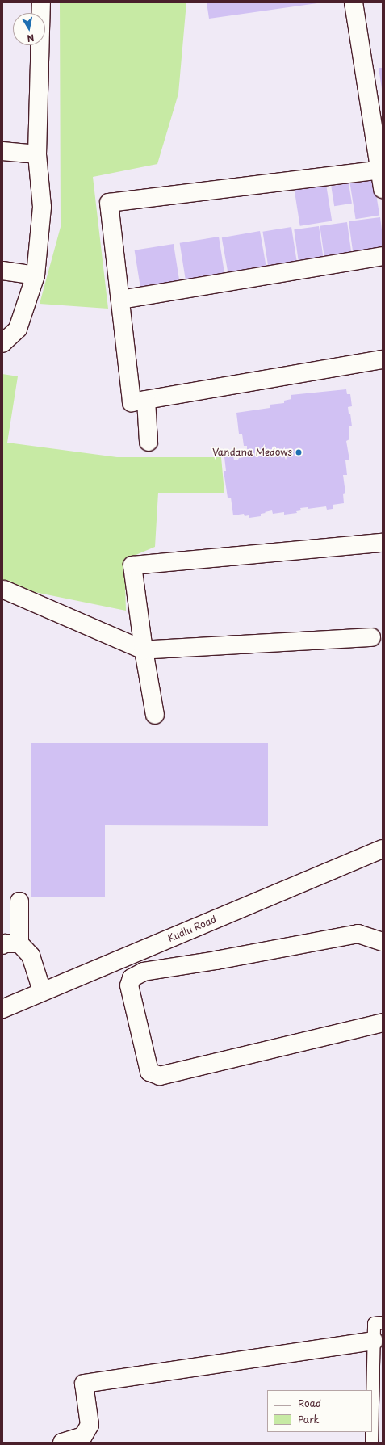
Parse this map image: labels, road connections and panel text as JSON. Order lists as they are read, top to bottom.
{
  "streets": {
    "street": ["Kudlu Road"]
  },
  "places": ["Vandana Medows"],
  "legend": ["Road", "Park"],
  "north": "bottom"
}
